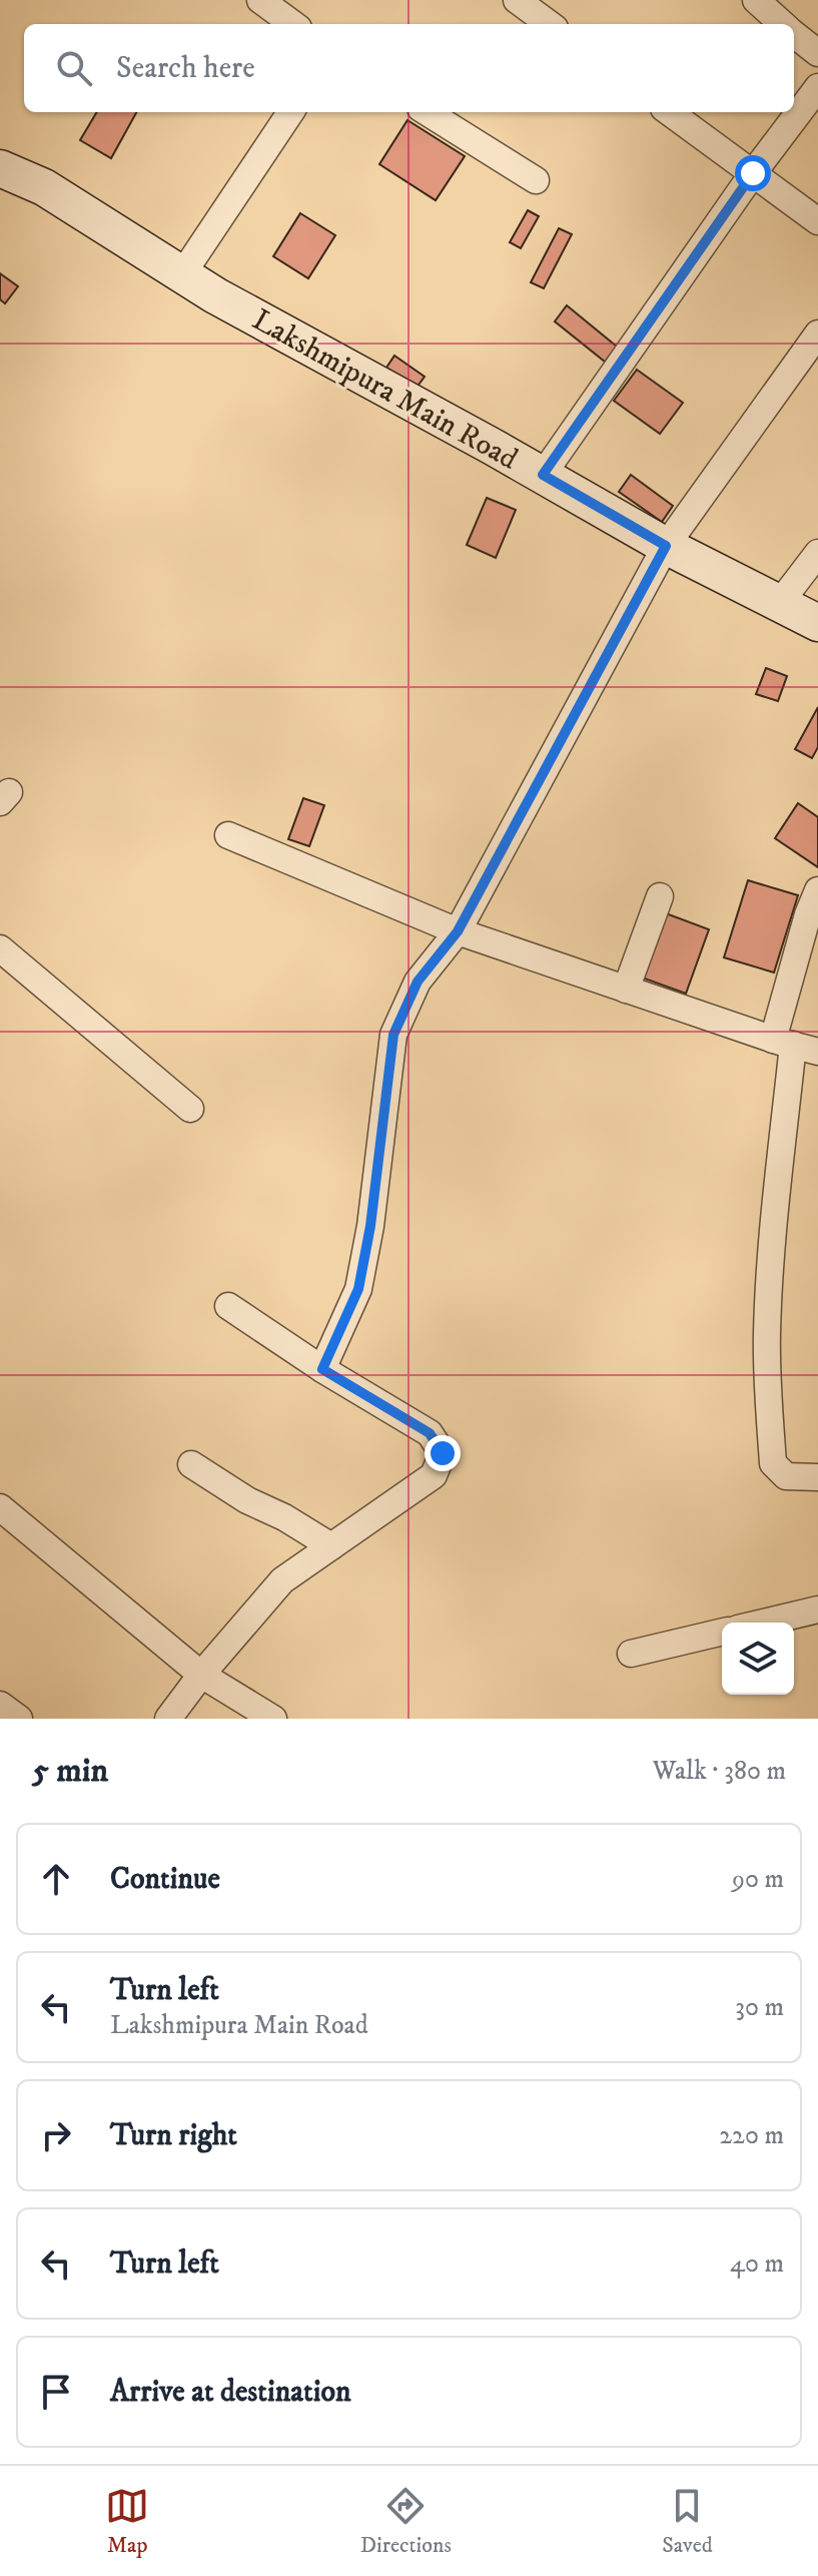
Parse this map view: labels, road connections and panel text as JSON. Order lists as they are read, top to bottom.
{
  "streets": {
    "main road": ["Lakshmipura Main Road"]
  },
  "page": {
    "search": "Search here",
    "heading": ["5 min", "Walk · 380 m"],
    "list": [
      ["Continue", "90 m"],
      ["Turn left", "Lakshmipura Main Road", "30 m"],
      ["Turn right", "220 m"],
      ["Turn left", "40 m"],
      "Arrive at destination"
    ],
    "nav": ["Map", "Directions", "Saved"]
  }
}
